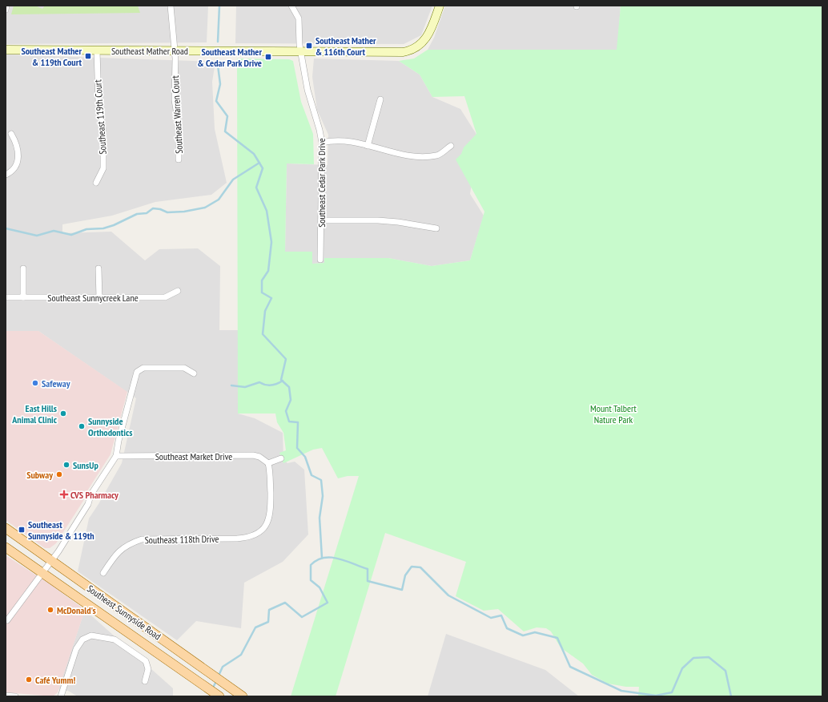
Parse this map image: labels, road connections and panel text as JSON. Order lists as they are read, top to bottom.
{
  "streets": {
    "main road": ["Southeast Sunnyside Road"],
    "street": [
      "Southeast Mather Road",
      "Southeast Warren Court",
      "Southeast 119th Court",
      "Southeast Cedar Park Drive",
      "Southeast Sunnycreek Lane",
      "Southeast Market Drive",
      "Southeast 118th Drive"
    ]
  },
  "crossings": [
    ["Southeast Mather Road", "Southeast Warren Court"],
    ["Southeast Mather Road", "Southeast 119th Court"],
    ["Southeast Mather Road", "Southeast Cedar Park Drive"],
    ["Southeast Market Drive", "Southeast 118th Drive"]
  ],
  "parks": ["Mount Talbert Nature Park"],
  "places": {
    "transit": [
      "Southeast Mather & 116th Court",
      "Southeast Mather & 119th Court",
      "Southeast Mather & Cedar Park Drive",
      "Southeast Sunnyside & 119th"
    ],
    "other": [
      "Safeway",
      "East Hills Animal Clinic",
      "Sunnyside Orthodontics",
      "SunsUp",
      "Subway",
      "McDonald's",
      "Café Yumm!"
    ],
    "health": ["CVS Pharmacy"]
  }
}
